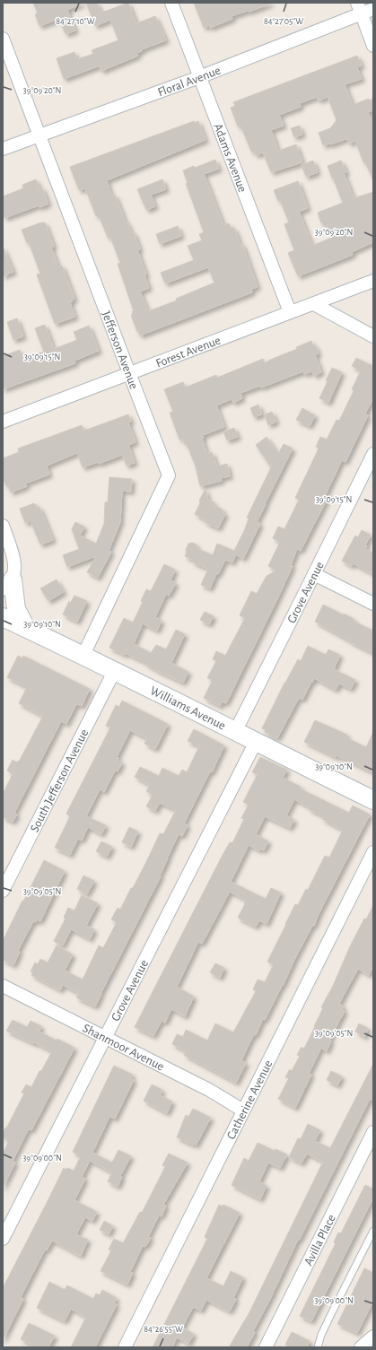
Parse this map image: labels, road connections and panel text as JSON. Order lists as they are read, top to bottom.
{
  "streets": {
    "street": [
      "Floral Avenue",
      "Adams Avenue",
      "Jefferson Avenue",
      "Forest Avenue",
      "Grove Avenue",
      "Williams Avenue",
      "South Jefferson Avenue",
      "Shanmoor Avenue",
      "Catherine Avenue",
      "Avilla Place"
    ]
  },
  "crossings": [
    ["Floral Avenue", "Adams Avenue"],
    ["Floral Avenue", "Jefferson Avenue"],
    ["Adams Avenue", "Forest Avenue"],
    ["Jefferson Avenue", "Forest Avenue"],
    ["Jefferson Avenue", "Williams Avenue"],
    ["Grove Avenue", "Williams Avenue"],
    ["Grove Avenue", "Shanmoor Avenue"],
    ["Williams Avenue", "South Jefferson Avenue"],
    ["Shanmoor Avenue", "Catherine Avenue"]
  ],
  "coordinates": [
    "84°27'10\"W",
    "84°27'05\"W",
    "39°09'20\"N",
    "39°09'15\"N",
    "39°09'10\"N",
    "39°09'05\"N",
    "39°09'00\"N",
    "84°26'55\"W"
  ]
}
